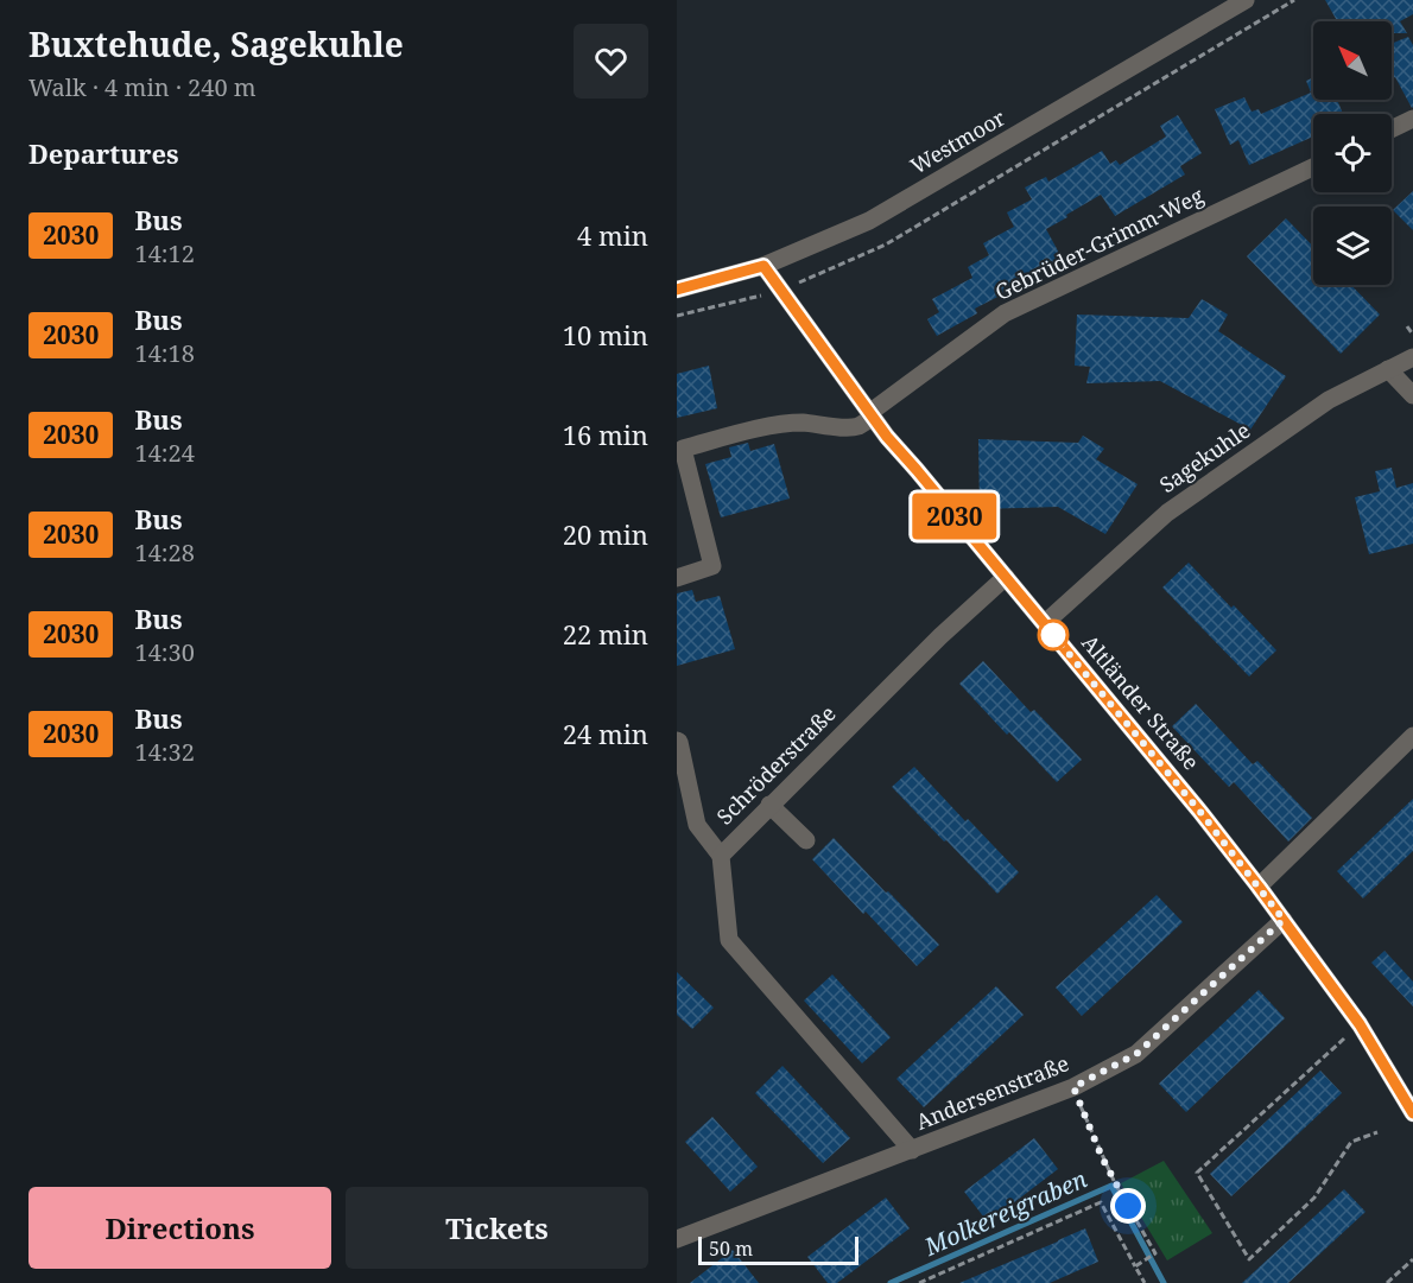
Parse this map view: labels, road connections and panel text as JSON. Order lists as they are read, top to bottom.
{
  "streets": {
    "street": [
      "Westmoor",
      "Gebrüder-Grimm-Weg",
      "Sagekuhle",
      "Altländer Straße",
      "Schröderstraße",
      "Andersenstraße"
    ]
  },
  "crossings": [
    ["Westmoor", "Altländer Straße"],
    ["Gebrüder-Grimm-Weg", "Altländer Straße"],
    ["Sagekuhle", "Altländer Straße"],
    ["Altländer Straße", "Schröderstraße"],
    ["Altländer Straße", "Andersenstraße"],
    ["Schröderstraße", "Andersenstraße"]
  ],
  "water": ["Molkereigraben"],
  "lines": ["bus line 2030"],
  "scale_bar": "50 m",
  "north": "top left",
  "page": {
    "heading": [
      ["Buxtehude, Sagekuhle", "Walk · 4 min · 240 m"],
      "Departures"
    ],
    "on_map": "2030",
    "list": [
      {
        "mark": "2030",
        "name": "Bus",
        "note": "14:12",
        "value": "4 min"
      },
      {
        "mark": "2030",
        "name": "Bus",
        "note": "14:18",
        "value": "10 min"
      },
      {
        "mark": "2030",
        "name": "Bus",
        "note": "14:24",
        "value": "16 min"
      },
      {
        "mark": "2030",
        "name": "Bus",
        "note": "14:28",
        "value": "20 min"
      },
      {
        "mark": "2030",
        "name": "Bus",
        "note": "14:30",
        "value": "22 min"
      },
      {
        "mark": "2030",
        "name": "Bus",
        "note": "14:32",
        "value": "24 min"
      }
    ],
    "buttons": ["Directions", "Tickets"],
    "scale": "50 m"
  }
}
